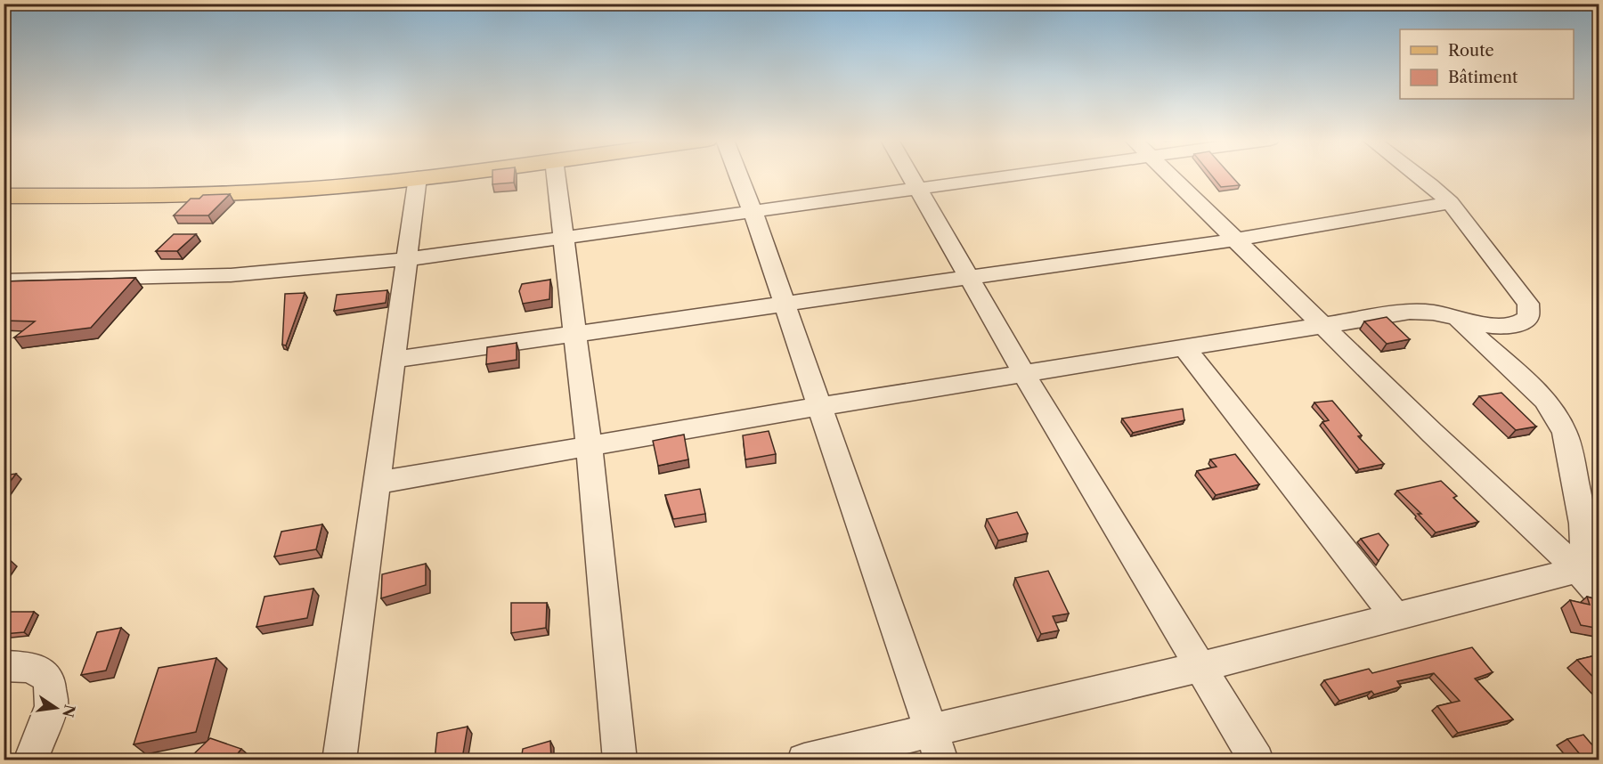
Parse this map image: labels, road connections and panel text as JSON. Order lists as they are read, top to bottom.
{
  "legend": ["Route", "Bâtiment"],
  "north": "right"
}
